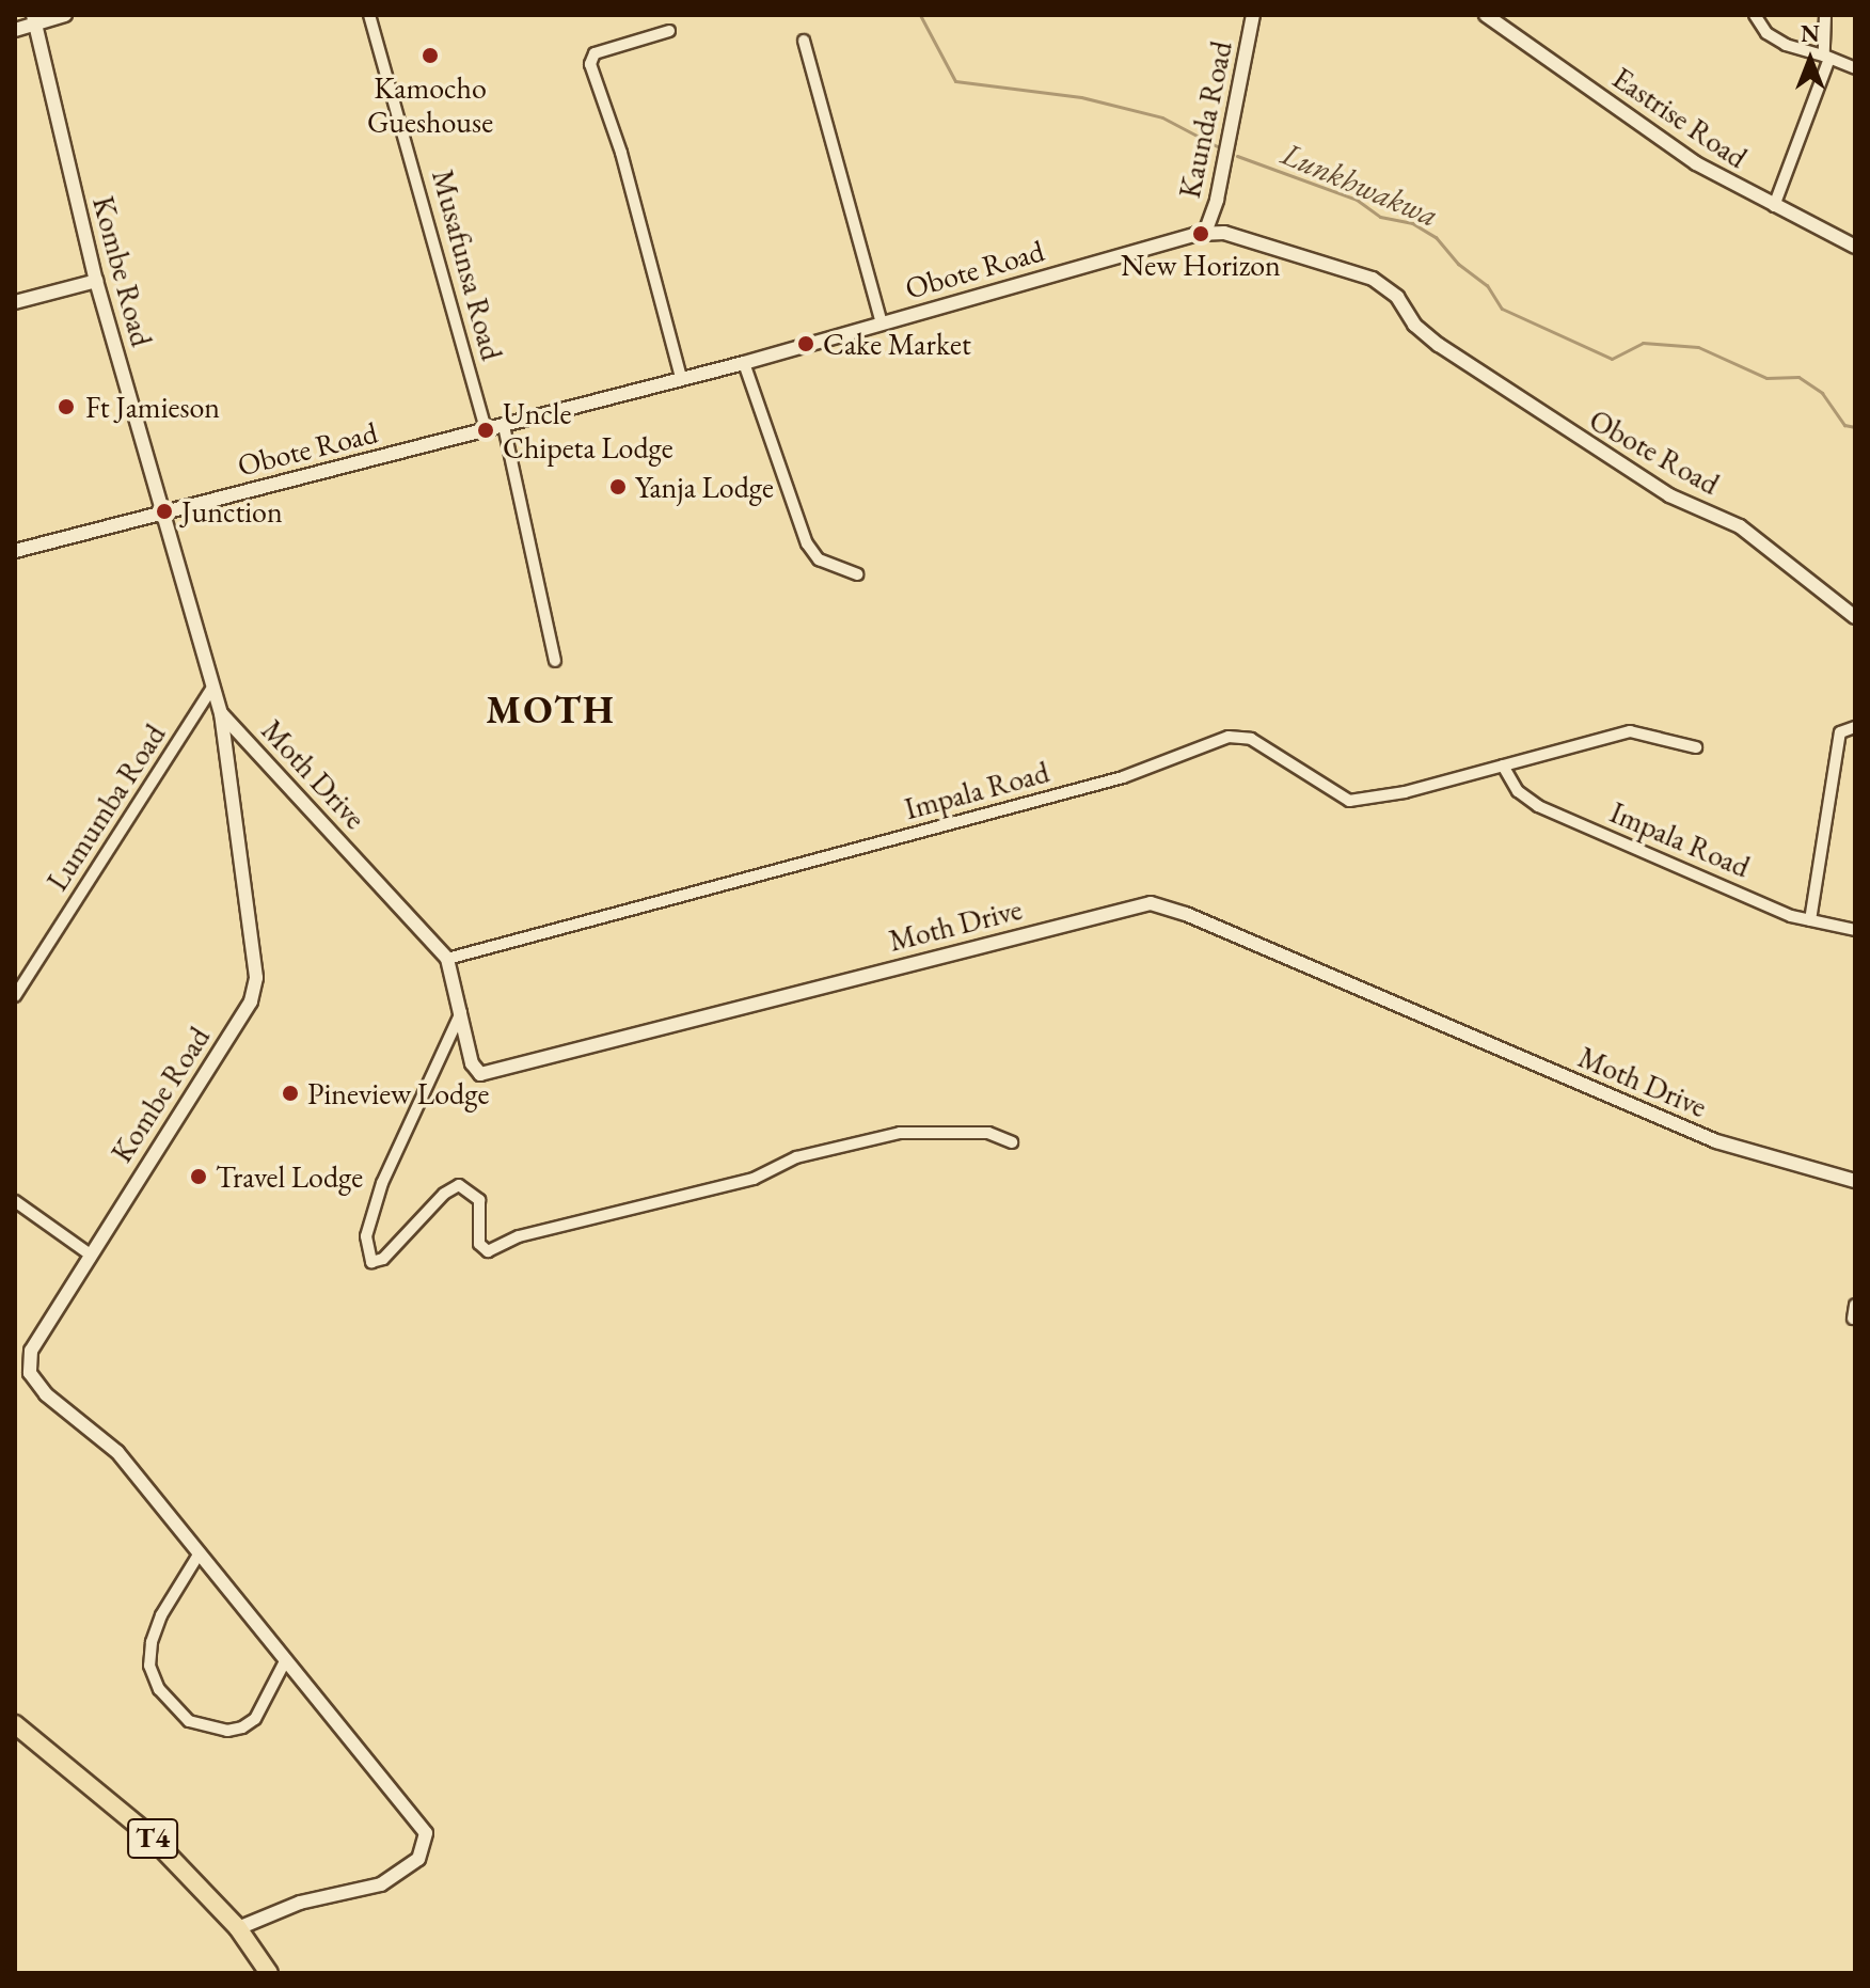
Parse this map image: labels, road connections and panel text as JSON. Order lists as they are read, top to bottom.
{
  "streets": {
    "highway": ["T4"],
    "street": [
      "Eastrise Road",
      "Kaunda Road",
      "Musafunsa Road",
      "Obote Road",
      "Kombe Road",
      "Moth Drive",
      "Impala Road",
      "Lumumba Road"
    ]
  },
  "crossings": [
    ["Kaunda Road", "Obote Road"],
    ["Musafunsa Road", "Obote Road"],
    ["Obote Road", "Kombe Road"],
    ["Kombe Road", "Moth Drive"],
    ["Kombe Road", "Lumumba Road"],
    ["Kombe Road", "T4"],
    ["Moth Drive", "Impala Road"]
  ],
  "districts": ["MOTH"],
  "water": ["Lunkhwakwa"],
  "places": [
    "Kamocho Gueshouse",
    "New Horizon",
    "Cake Market",
    "Ft Jamieson",
    "Uncle Chipeta Lodge",
    "Yanja Lodge",
    "Junction",
    "Pineview Lodge",
    "Travel Lodge"
  ],
  "north": "top"
}
